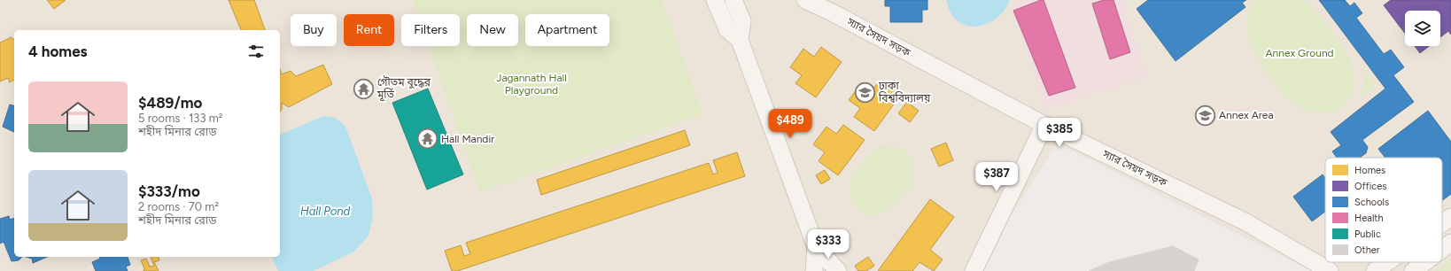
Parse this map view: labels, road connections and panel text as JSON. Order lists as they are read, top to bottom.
{
  "streets": {
    "main road": ["স্যার সৈয়দ সড়ক"]
  },
  "water": ["Hall Pond"],
  "parks": ["Annex Ground", "Jagannath Hall Playground"],
  "places": {
    "temple": ["গৌতম বুদ্ধের মূর্তি", "Hall Mandir"],
    "school or university": ["ঢাকা বিশ্ববিদ্যালয়", "Annex Area"]
  },
  "legend": [
    "Homes",
    "Offices",
    "Schools",
    "Health",
    "Public",
    "Other"
  ],
  "page": {
    "chip": [
      "Buy",
      "Rent",
      "Filters",
      "New",
      "Apartment"
    ],
    "heading": "4 homes",
    "list": [
      {
        "name": "$489/mo",
        "note": "5 rooms · 133 m² · শহীদ মিনার রোড"
      },
      {
        "name": "$333/mo",
        "note": "2 rooms · 70 m² · শহীদ মিনার রোড"
      }
    ],
    "price": [
      "$489",
      "$385",
      "$387",
      "$333"
    ]
  }
}
